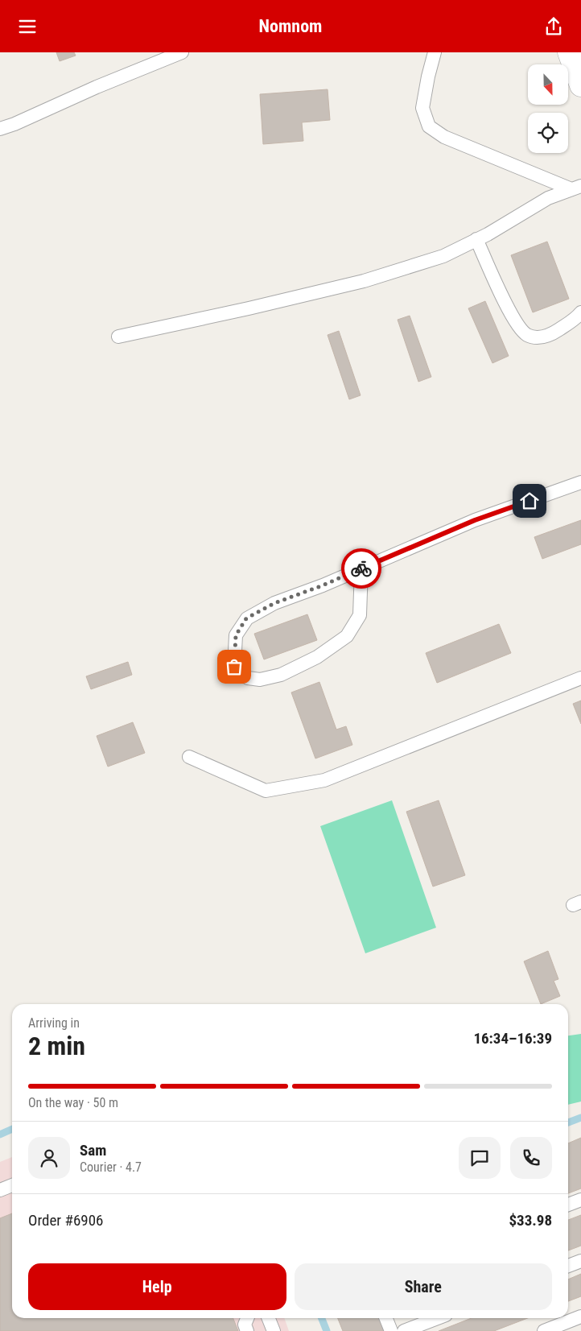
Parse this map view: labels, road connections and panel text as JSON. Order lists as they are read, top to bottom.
{
  "north": "bottom",
  "page": {
    "header": "Nomnom",
    "heading": ["2 min", "Arriving in", "16:34–16:39"],
    "panel": [
      "Sam",
      "Courier · 4.7",
      "Order #6906",
      "$33.98"
    ],
    "bar": "On the way · 50 m",
    "buttons": ["Help", "Share"]
  }
}
